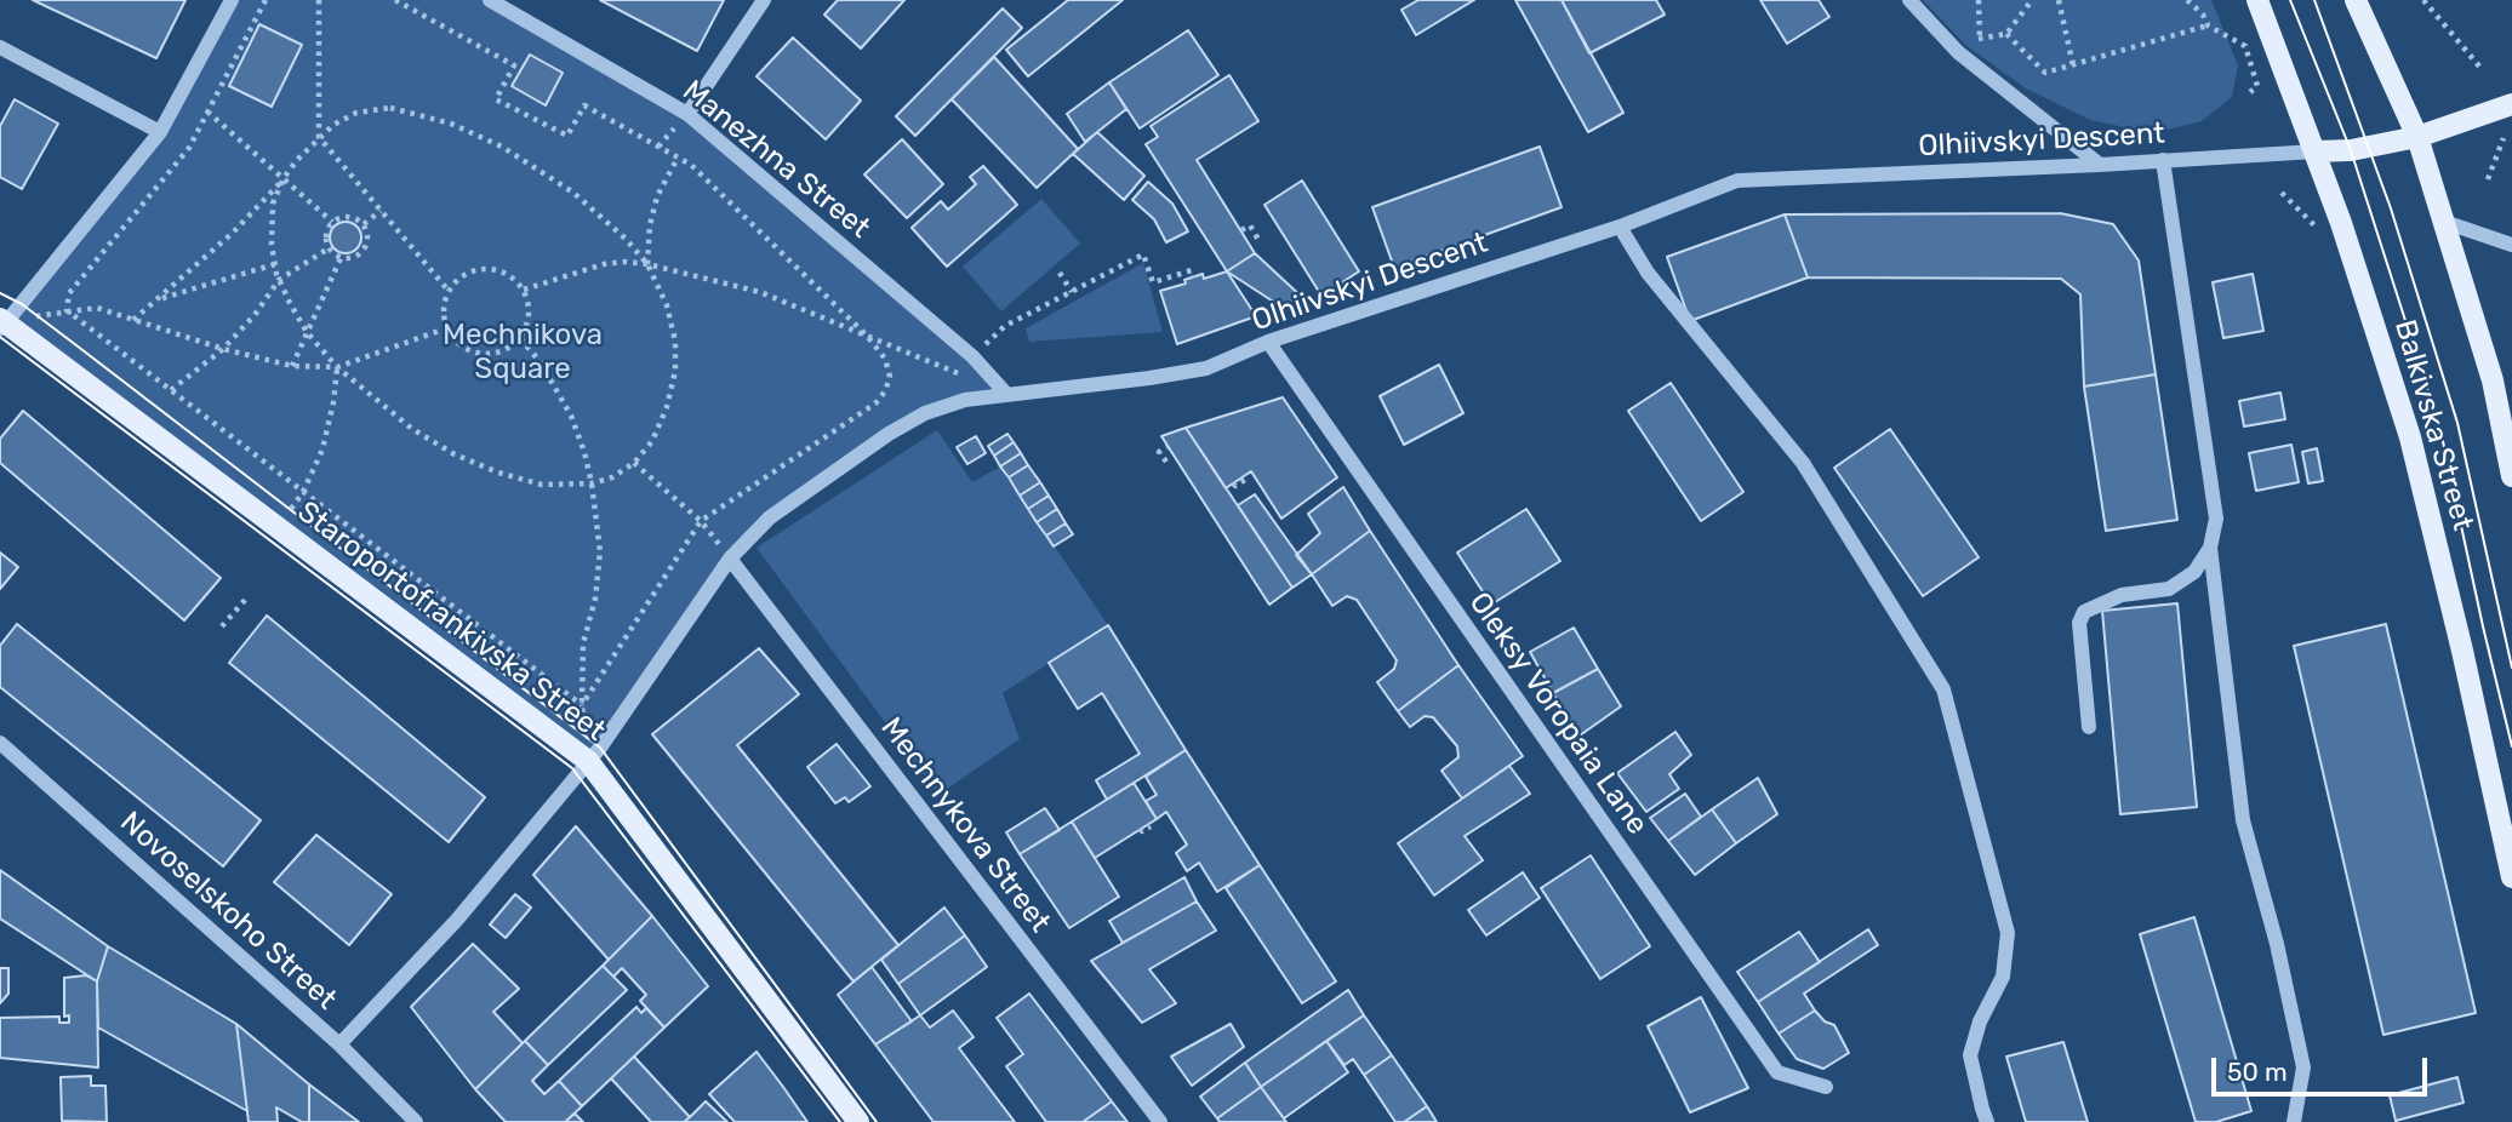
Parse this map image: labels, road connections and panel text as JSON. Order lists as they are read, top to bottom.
{
  "streets": {
    "main road": ["Balkivska Street", "Staroportofrankivska Street"],
    "street": [
      "Olhiivskyi Descent",
      "Manezhna Street",
      "Oleksy Voropaia Lane",
      "Mechnykova Street",
      "Novoselskoho Street"
    ]
  },
  "crossings": [
    ["Olhiivskyi Descent", "Manezhna Street"],
    ["Olhiivskyi Descent", "Balkivska Street"],
    ["Olhiivskyi Descent", "Staroportofrankivska Street"],
    ["Olhiivskyi Descent", "Oleksy Voropaia Lane"],
    ["Olhiivskyi Descent", "Mechnykova Street"],
    ["Olhiivskyi Descent", "Novoselskoho Street"]
  ],
  "parks": ["Mechnikova Square"],
  "scale_bar": "50 m"
}
